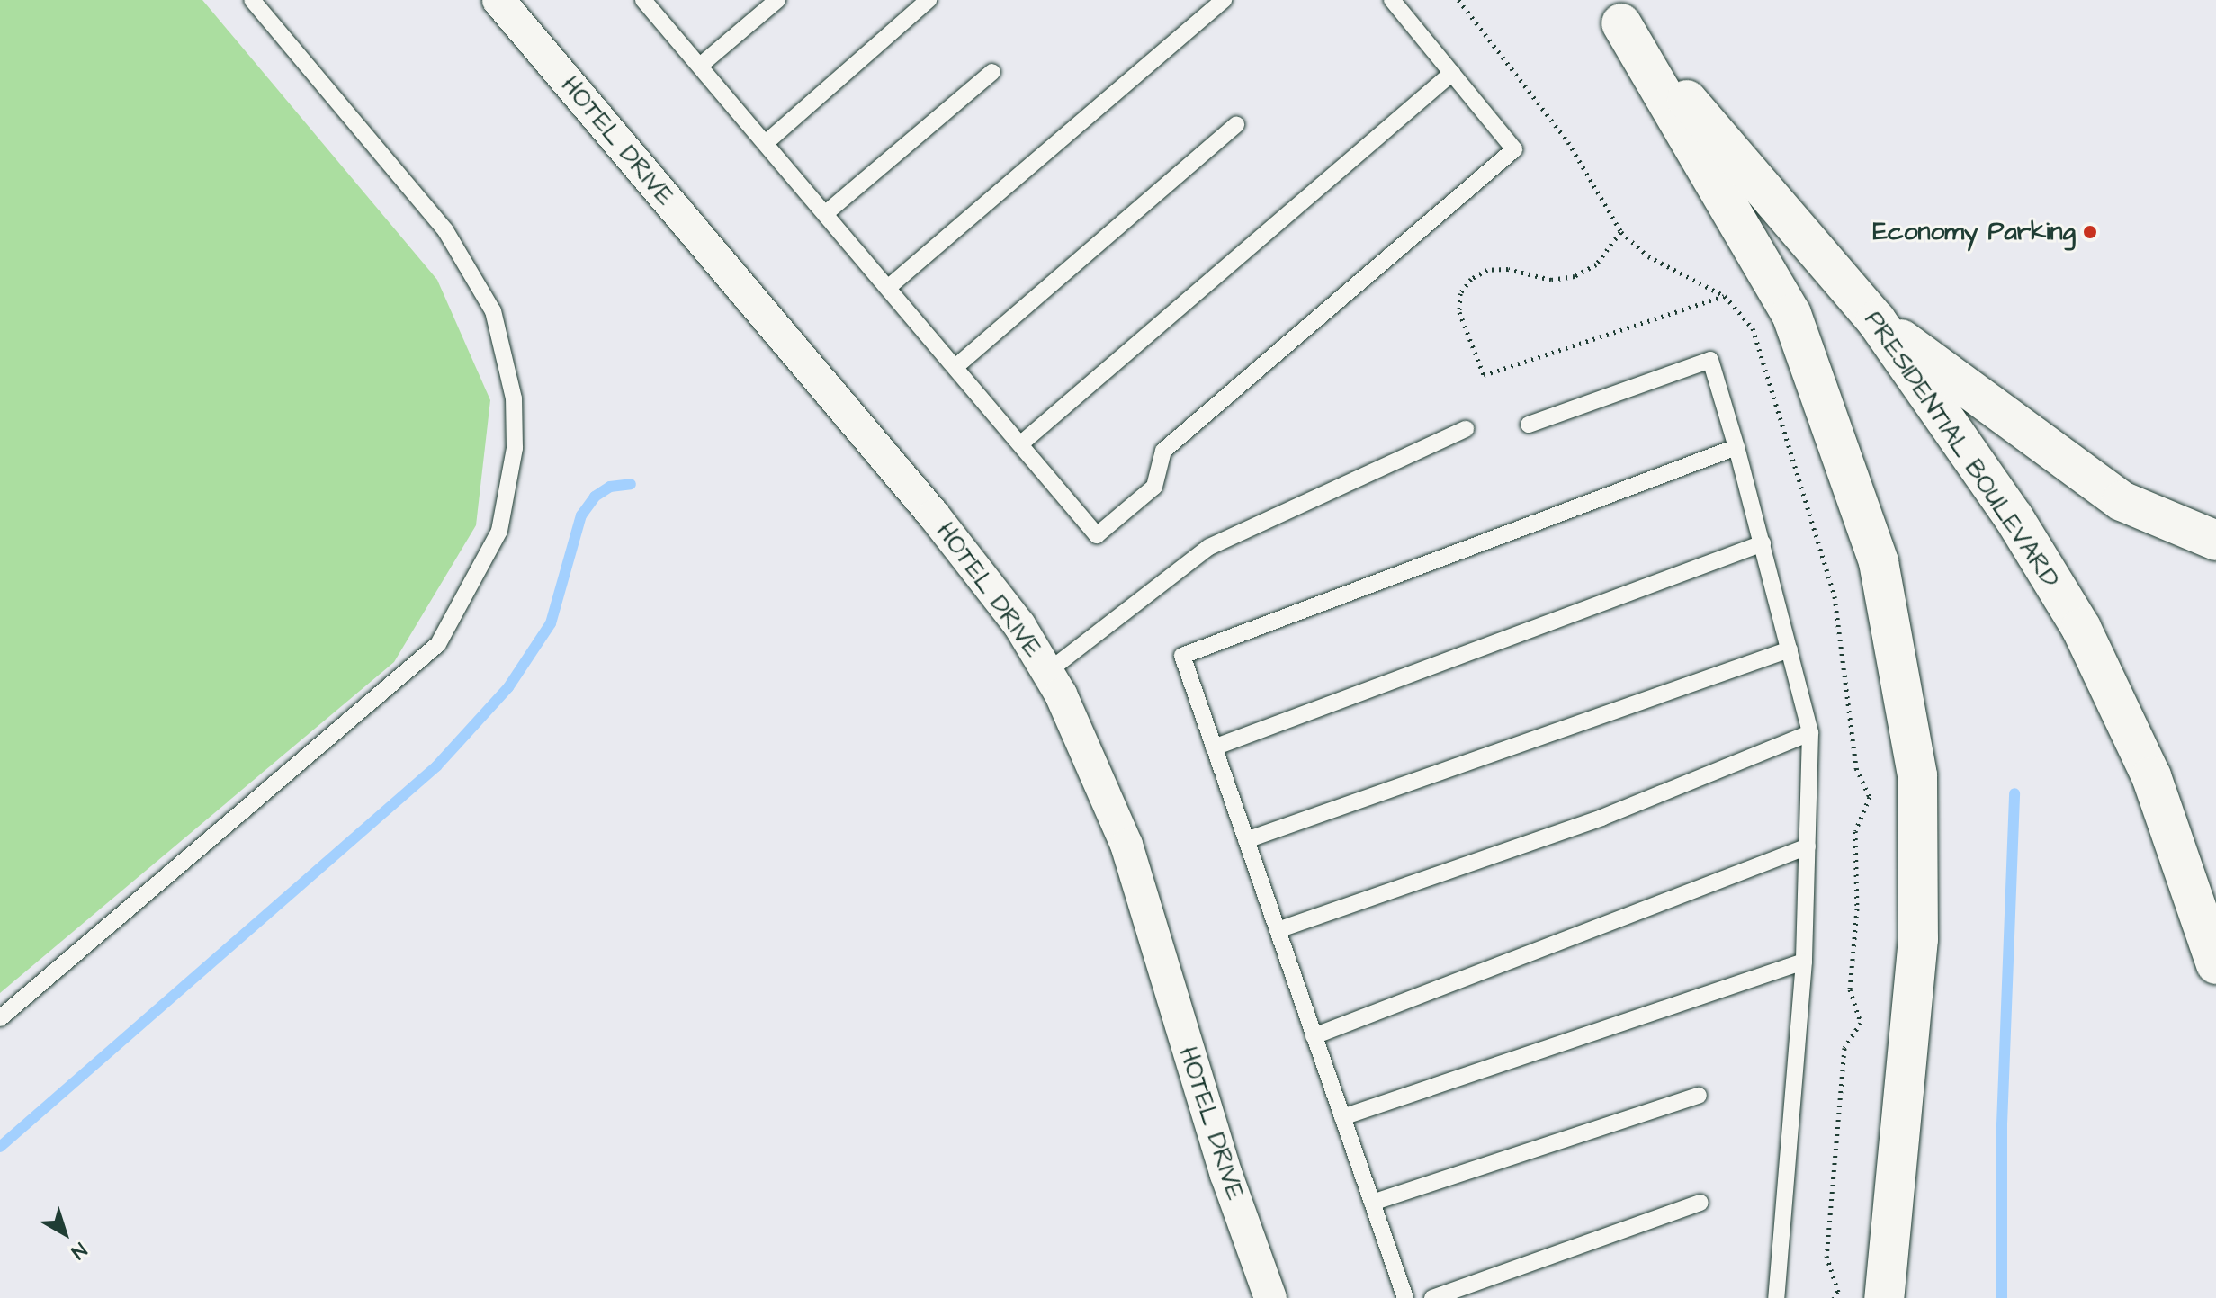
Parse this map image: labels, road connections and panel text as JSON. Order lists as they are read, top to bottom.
{
  "streets": {
    "main road": ["PRESIDENTIAL BOULEVARD"],
    "street": ["HOTEL DRIVE"]
  },
  "places": ["Economy Parking"],
  "north": "bottom right"
}
